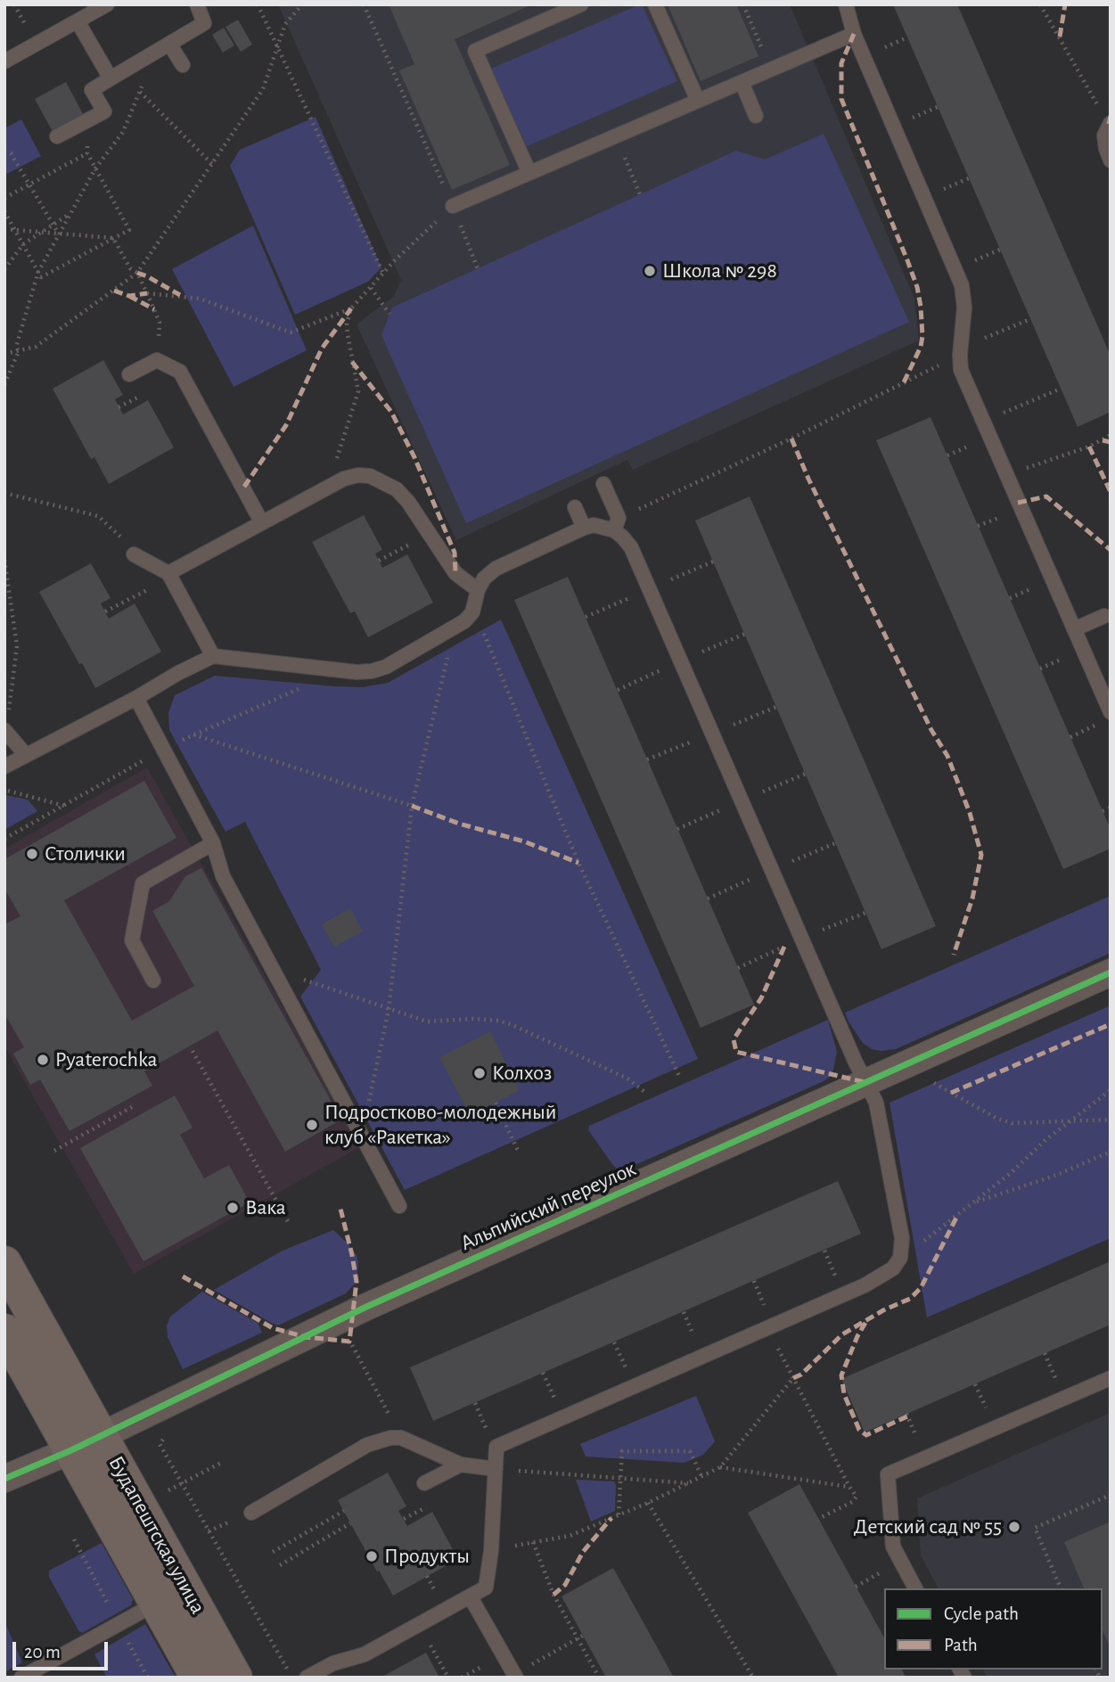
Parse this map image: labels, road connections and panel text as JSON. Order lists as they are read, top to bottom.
{
  "streets": {
    "street": ["Альпийский переулок", "Будапештская улица"]
  },
  "crossings": [
    ["Альпийский переулок", "Будапештская улица"]
  ],
  "places": [
    "Школа № 298",
    "Столички",
    "Pyaterochka",
    "Колхоз",
    "Подростково-молодежный клуб «Ракетка»",
    "Вака",
    "Детский сад № 55",
    "Продукты"
  ],
  "legend": ["Cycle path", "Path"],
  "scale_bar": "20 m"
}
